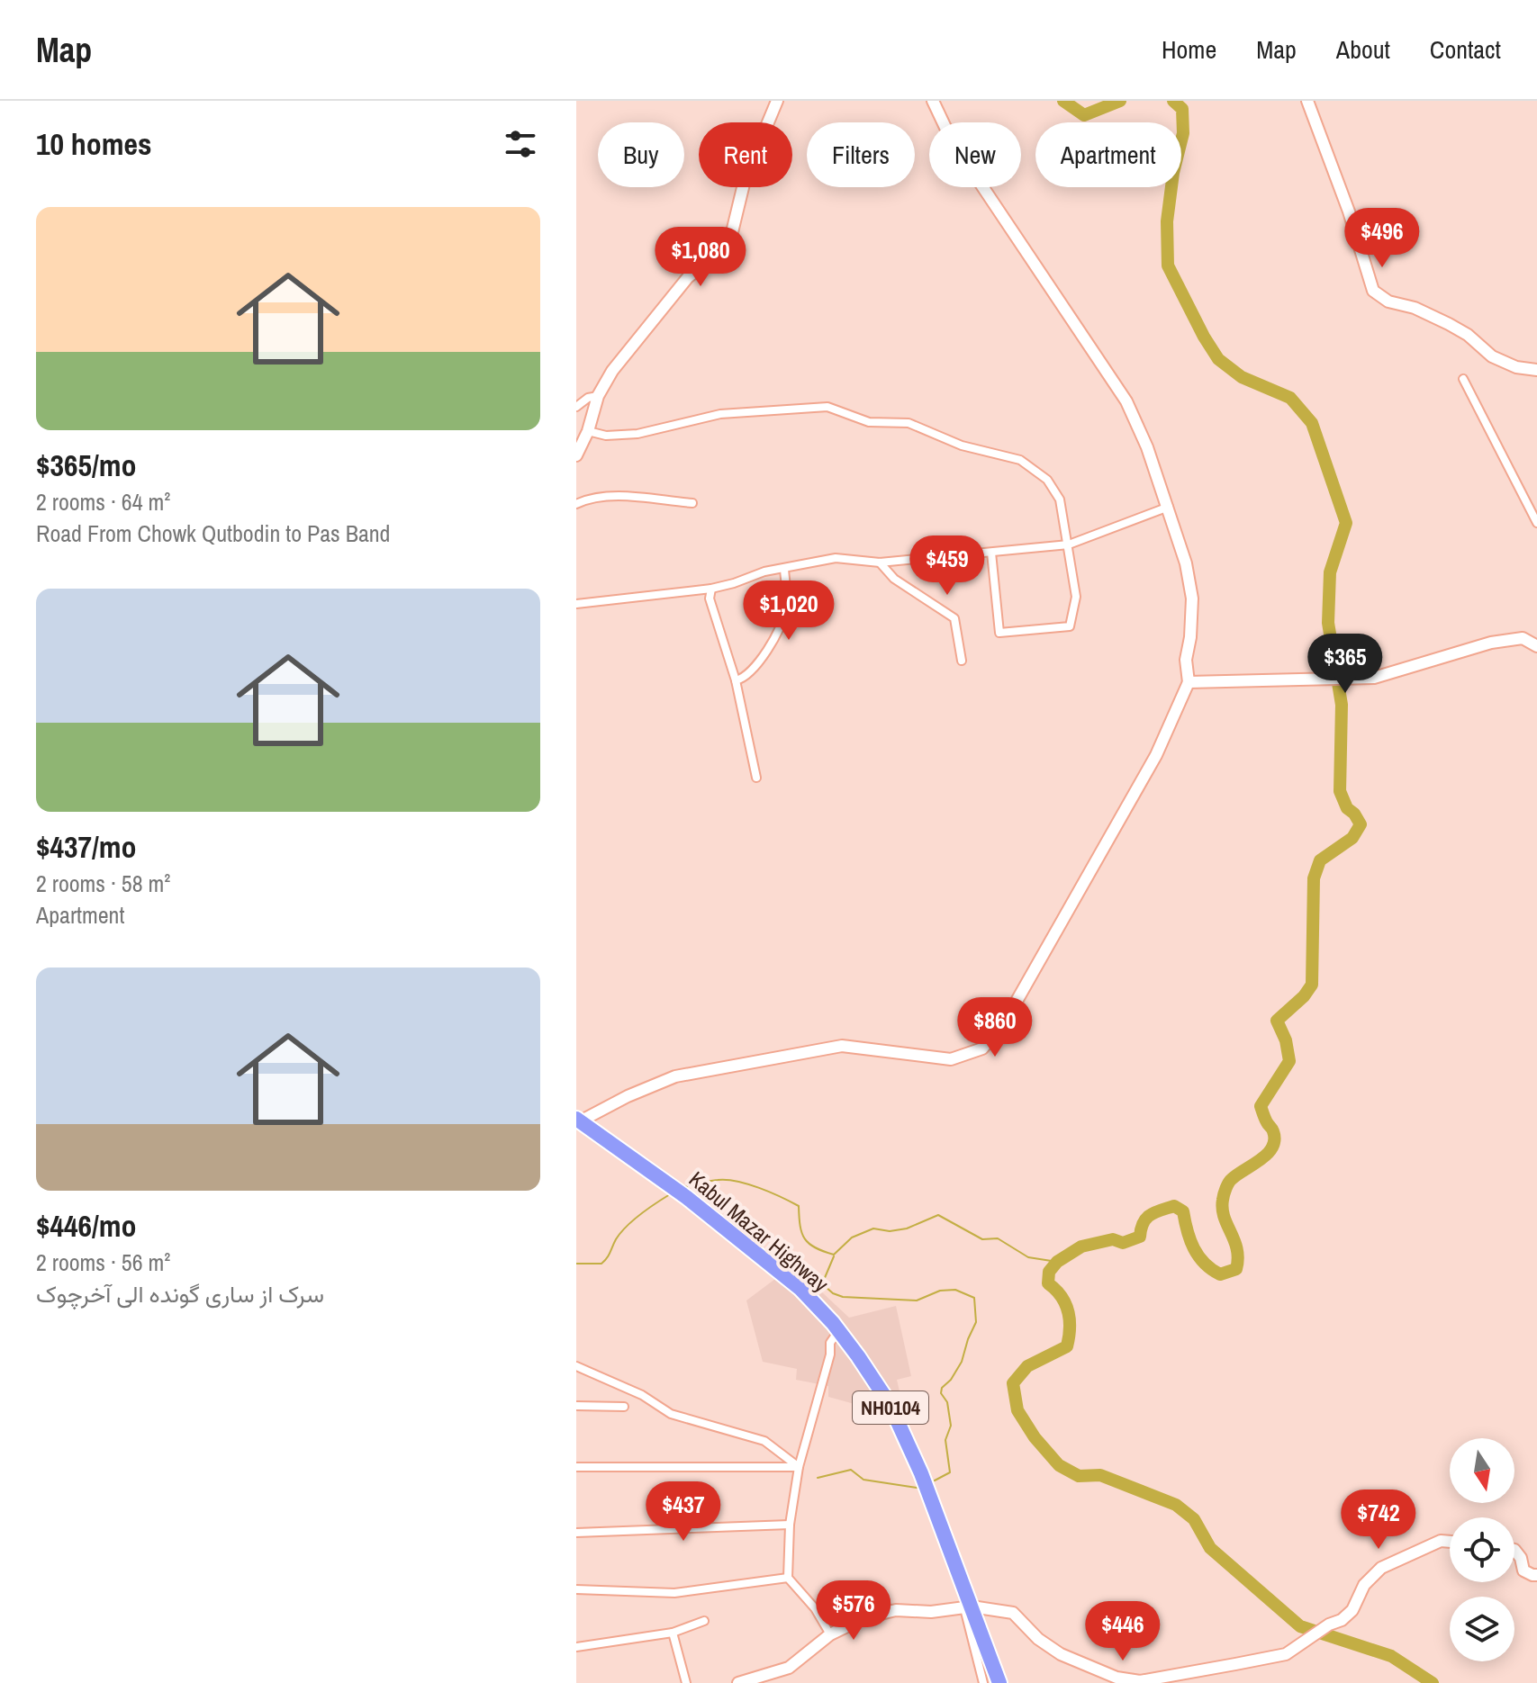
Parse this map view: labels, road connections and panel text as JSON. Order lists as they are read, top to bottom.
{
  "streets": {
    "highway": ["Kabul Mazar Highway", "NH0104"]
  },
  "north": "bottom",
  "page": {
    "header": "Map",
    "nav": [
      "Home",
      "Map",
      "About",
      "Contact"
    ],
    "heading": "10 homes",
    "chip": [
      "Buy",
      "Rent",
      "Filters",
      "New",
      "Apartment"
    ],
    "list": [
      {
        "name": "$365/mo",
        "note": "2 rooms · 64 m² · Road From Chowk Qutbodin to Pas Band"
      },
      {
        "name": "$437/mo",
        "note": "2 rooms · 58 m² · Apartment"
      },
      {
        "name": "$446/mo",
        "note": "2 rooms · 56 m² · سرک از ساری گونده الی آخرچوک"
      }
    ],
    "price": [
      "$496",
      "$1,080",
      "$459",
      "$1,020",
      "$365",
      "$860",
      "$437",
      "$742",
      "$576",
      "$446"
    ]
  }
}
